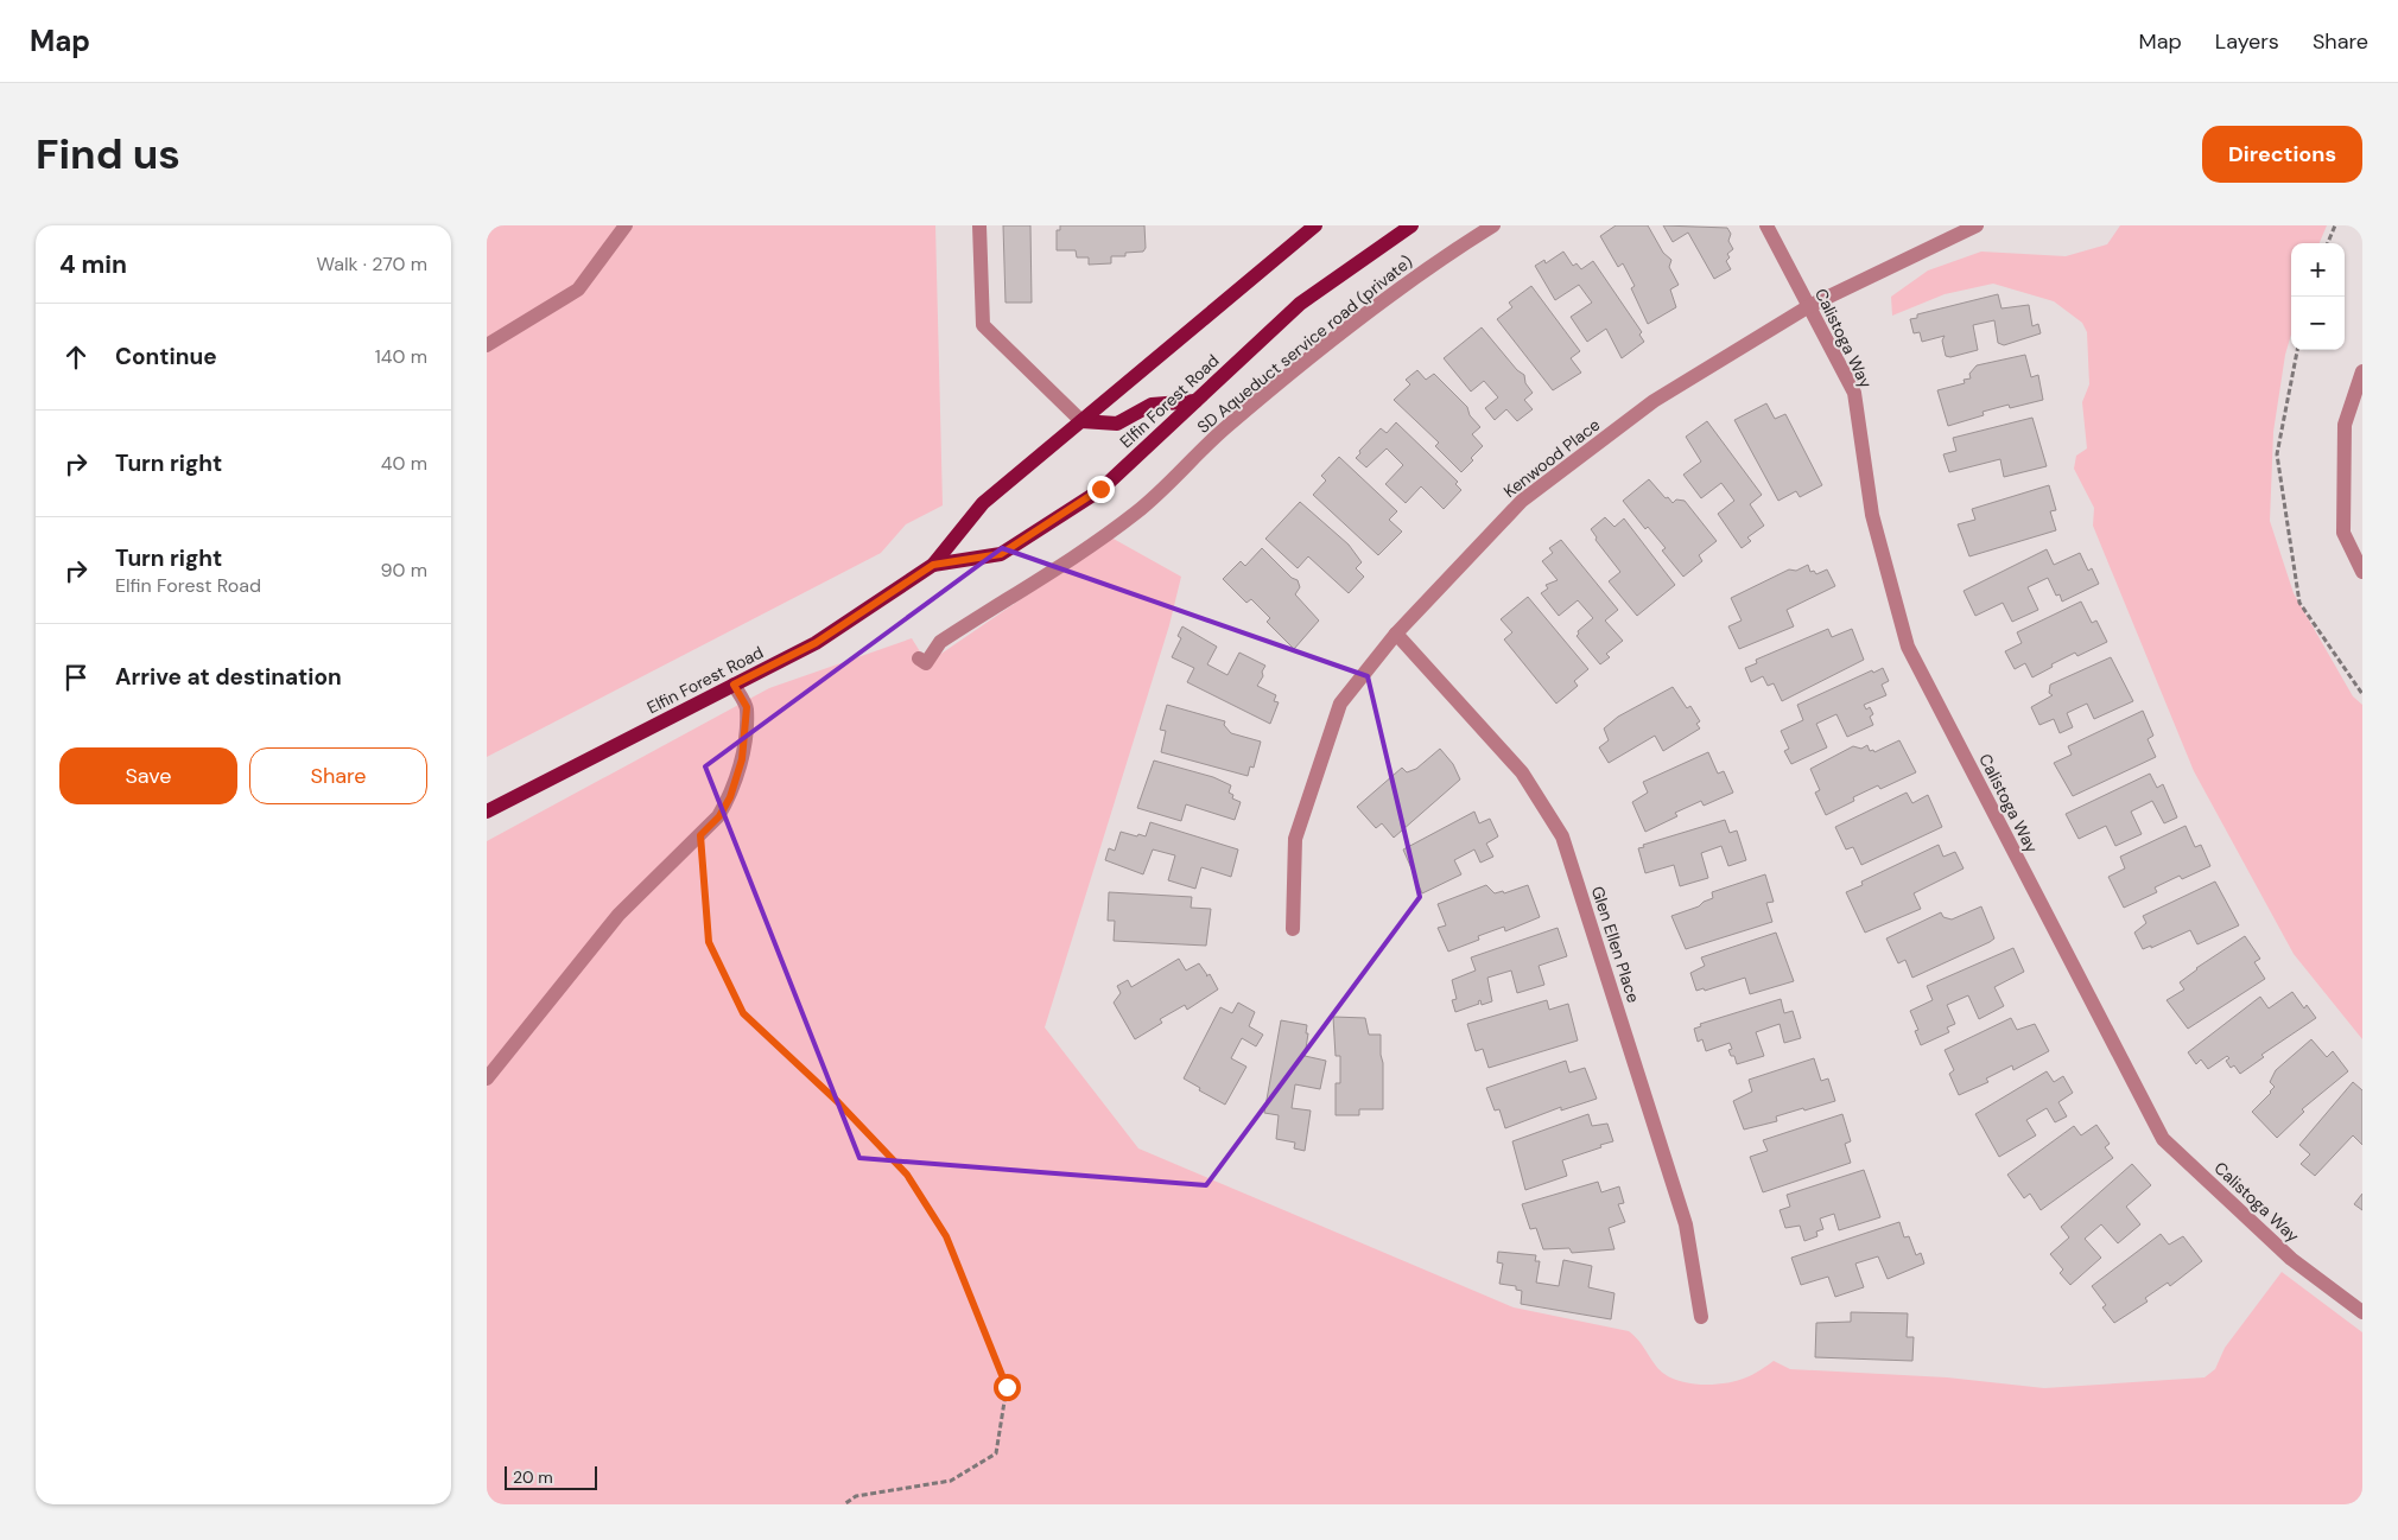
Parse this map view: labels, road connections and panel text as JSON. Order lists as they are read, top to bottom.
{
  "streets": {
    "main road": ["Elfin Forest Road"],
    "street": [
      "Calistoga Way",
      "SD Aqueduct service road (private)",
      "Kenwood Place",
      "Glen Ellen Place"
    ]
  },
  "crossings": [
    ["Calistoga Way", "Kenwood Place"],
    ["Kenwood Place", "Glen Ellen Place"]
  ],
  "scale_bar": "20 m",
  "page": {
    "header": "Map",
    "nav": ["Map", "Layers", "Share"],
    "buttons": [
      "Directions",
      ["Save", "Share"]
    ],
    "title": "Find us",
    "heading": ["4 min", "Walk · 270 m"],
    "map_buttons": ["+", "−"],
    "list": [
      ["Continue", "140 m"],
      ["Turn right", "40 m"],
      ["Turn right", "Elfin Forest Road", "90 m"],
      "Arrive at destination"
    ],
    "scale": "20 m"
  }
}
